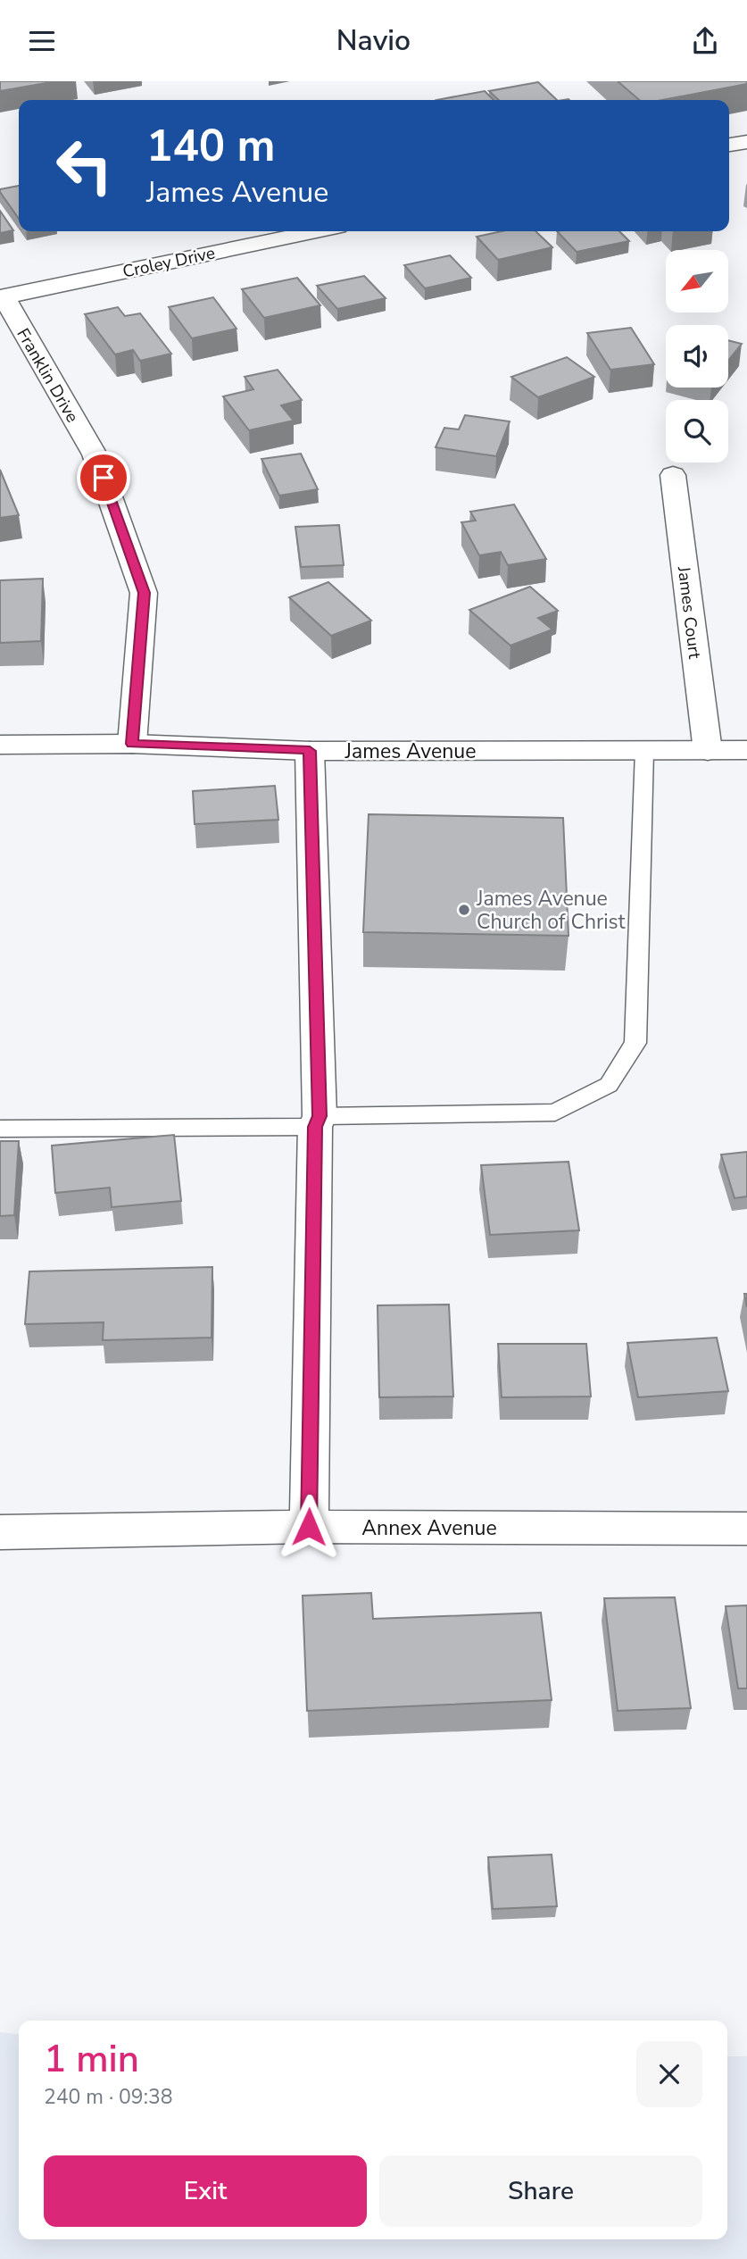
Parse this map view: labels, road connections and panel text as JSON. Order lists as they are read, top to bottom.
{
  "streets": {
    "street": [
      "Croley Drive",
      "Franklin Drive",
      "James Court",
      "James Avenue",
      "Annex Avenue"
    ]
  },
  "crossings": [
    ["Croley Drive", "Franklin Drive"],
    ["Franklin Drive", "James Avenue"],
    ["James Court", "James Avenue"]
  ],
  "places": ["James Avenue Church of Christ"],
  "north": "bottom left",
  "page": {
    "header": "Navio",
    "turn": ["140 m", "James Avenue"],
    "heading": ["1 min", "240 m · 09:38"],
    "buttons": ["Exit", "Share"]
  }
}
